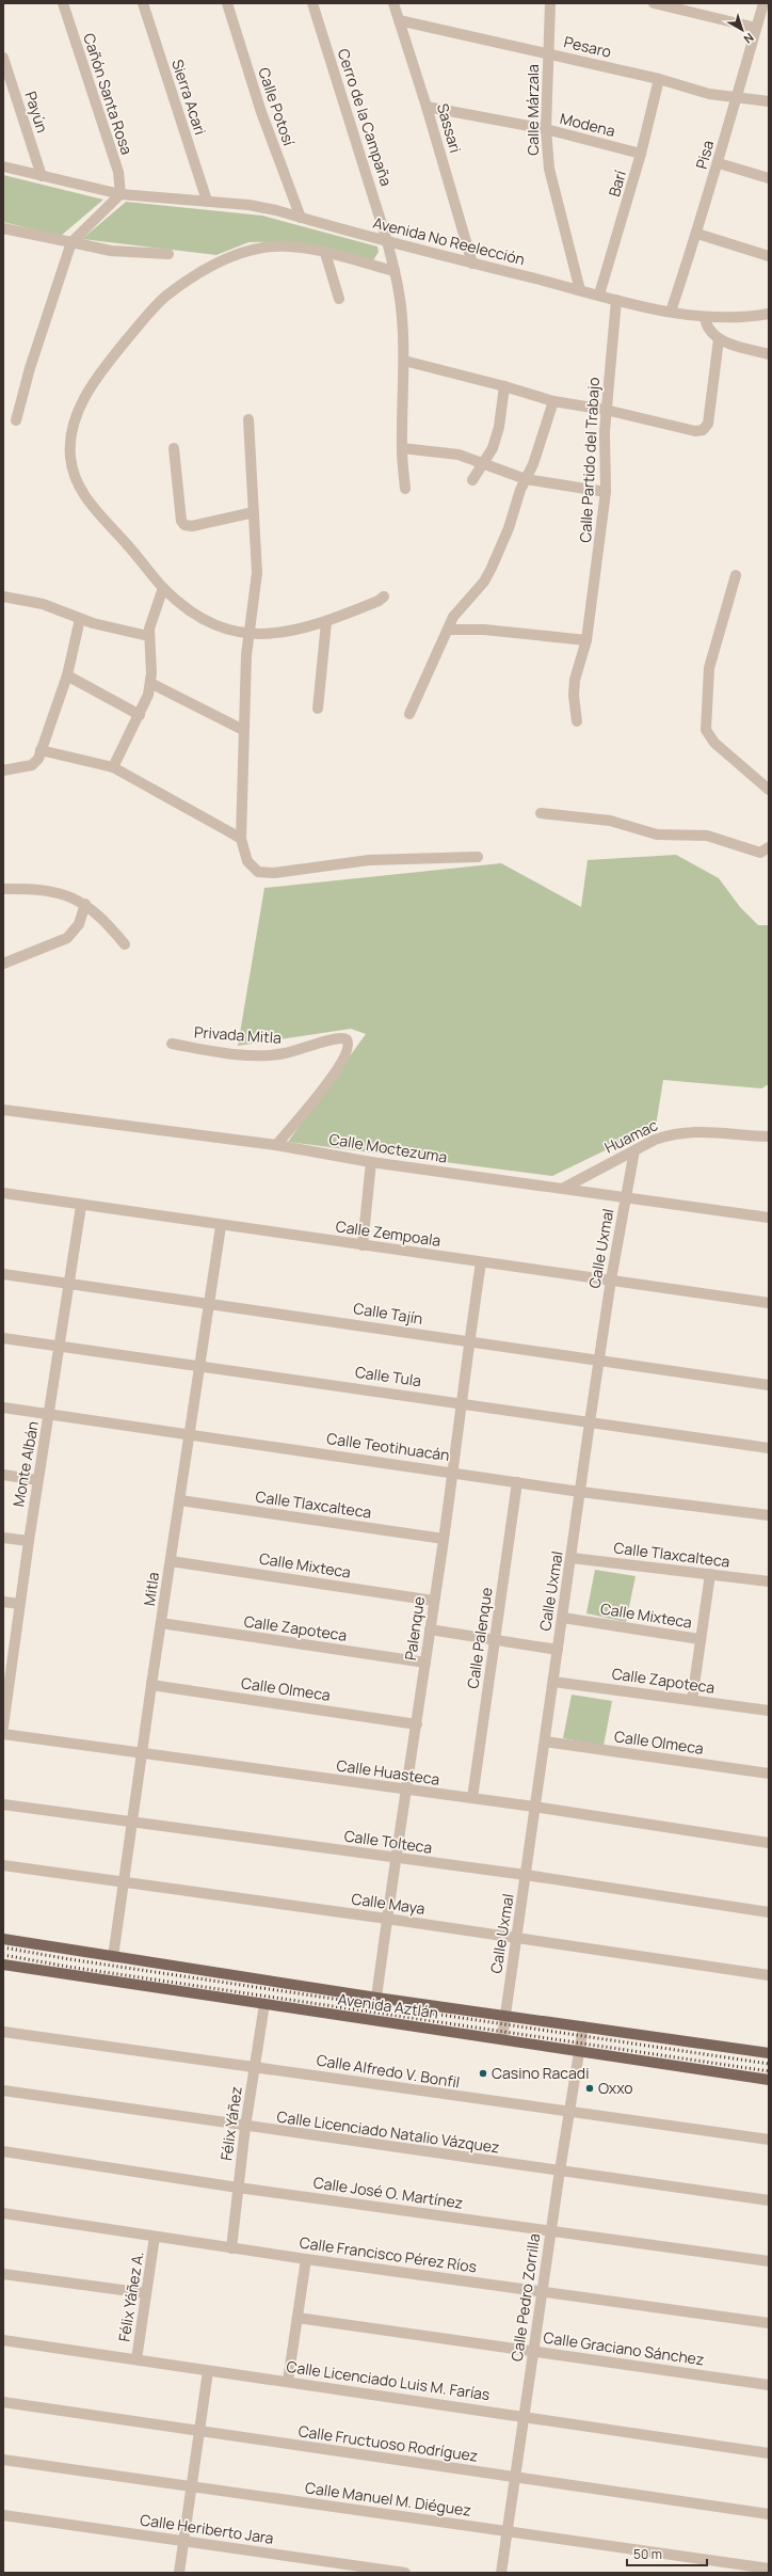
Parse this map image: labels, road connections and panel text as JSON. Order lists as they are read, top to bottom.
{
  "streets": {
    "main road": ["Avenida Aztlán"],
    "street": [
      "Pesaro",
      "Cañón Santa Rosa",
      "Sierra Acari",
      "Calle Potosí",
      "Calle Márzala",
      "Payún",
      "Cerro de la Campaña",
      "Modena",
      "Sassari",
      "Pisa",
      "Barí",
      "Avenida No Reelección",
      "Calle Partido del Trabajo",
      "Privada Mitla",
      "Huamac",
      "Calle Moctezuma",
      "Calle Zempoala",
      "Calle Uxmal",
      "Calle Tajín",
      "Calle Tula",
      "Calle Teotihuacán",
      "Monte Albán",
      "Calle Tlaxcalteca",
      "Calle Mixteca",
      "Mitla",
      "Calle Zapoteca",
      "Palenque",
      "Calle Palenque",
      "Calle Olmeca",
      "Calle Huasteca",
      "Calle Tolteca",
      "Calle Maya",
      "Calle Alfredo V. Bonfil",
      "Félix Yáñez",
      "Calle Licenciado Natalio Vázquez",
      "Calle José O. Martínez",
      "Calle Francisco Pérez Ríos",
      "Félix Yáñez A.",
      "Calle Pedro Zorrilla",
      "Calle Graciano Sánchez",
      "Calle Licenciado Luis M. Farías",
      "Calle Fructuoso Rodríguez",
      "Calle Manuel M. Diéguez",
      "Calle Heriberto Jara"
    ]
  },
  "crossings": [
    ["Pesaro", "Calle Márzala"],
    ["Pesaro", "Sassari"],
    ["Pesaro", "Pisa"],
    ["Pesaro", "Barí"],
    ["Cañón Santa Rosa", "Avenida No Reelección"],
    ["Sierra Acari", "Avenida No Reelección"],
    ["Calle Potosí", "Avenida No Reelección"],
    ["Calle Márzala", "Modena"],
    ["Calle Márzala", "Avenida No Reelección"],
    ["Payún", "Avenida No Reelección"],
    ["Cerro de la Campaña", "Avenida No Reelección"],
    ["Modena", "Sassari"],
    ["Modena", "Barí"],
    ["Sassari", "Avenida No Reelección"],
    ["Pisa", "Avenida No Reelección"],
    ["Barí", "Avenida No Reelección"],
    ["Avenida No Reelección", "Calle Partido del Trabajo"],
    ["Privada Mitla", "Calle Moctezuma"],
    ["Huamac", "Calle Moctezuma"],
    ["Huamac", "Calle Uxmal"],
    ["Calle Moctezuma", "Calle Uxmal"],
    ["Calle Zempoala", "Calle Uxmal"],
    ["Calle Zempoala", "Monte Albán"],
    ["Calle Zempoala", "Mitla"],
    ["Calle Zempoala", "Palenque"],
    ["Calle Uxmal", "Calle Tajín"],
    ["Calle Uxmal", "Calle Tula"],
    ["Calle Uxmal", "Calle Teotihuacán"],
    ["Calle Uxmal", "Calle Tlaxcalteca"],
    ["Calle Uxmal", "Calle Mixteca"],
    ["Calle Uxmal", "Calle Zapoteca"],
    ["Calle Uxmal", "Calle Olmeca"],
    ["Calle Uxmal", "Calle Huasteca"],
    ["Calle Uxmal", "Calle Tolteca"],
    ["Calle Uxmal", "Calle Maya"],
    ["Calle Uxmal", "Avenida Aztlán"],
    ["Calle Tajín", "Monte Albán"],
    ["Calle Tajín", "Mitla"],
    ["Calle Tajín", "Palenque"],
    ["Calle Tula", "Monte Albán"],
    ["Calle Tula", "Mitla"],
    ["Calle Tula", "Palenque"],
    ["Calle Teotihuacán", "Monte Albán"],
    ["Calle Teotihuacán", "Mitla"],
    ["Calle Teotihuacán", "Palenque"],
    ["Calle Teotihuacán", "Calle Palenque"],
    ["Calle Tlaxcalteca", "Mitla"],
    ["Calle Tlaxcalteca", "Palenque"],
    ["Calle Mixteca", "Mitla"],
    ["Calle Mixteca", "Palenque"],
    ["Mitla", "Calle Zapoteca"],
    ["Mitla", "Calle Olmeca"],
    ["Mitla", "Calle Huasteca"],
    ["Mitla", "Calle Tolteca"],
    ["Mitla", "Calle Maya"],
    ["Mitla", "Avenida Aztlán"],
    ["Calle Zapoteca", "Palenque"],
    ["Palenque", "Calle Olmeca"],
    ["Palenque", "Calle Huasteca"],
    ["Palenque", "Calle Tolteca"],
    ["Palenque", "Calle Maya"],
    ["Palenque", "Avenida Aztlán"],
    ["Calle Palenque", "Calle Huasteca"],
    ["Avenida Aztlán", "Félix Yáñez"],
    ["Avenida Aztlán", "Calle Pedro Zorrilla"],
    ["Calle Alfredo V. Bonfil", "Félix Yáñez"],
    ["Calle Alfredo V. Bonfil", "Calle Pedro Zorrilla"],
    ["Félix Yáñez", "Calle Licenciado Natalio Vázquez"],
    ["Félix Yáñez", "Calle José O. Martínez"],
    ["Félix Yáñez", "Calle Francisco Pérez Ríos"],
    ["Calle Licenciado Natalio Vázquez", "Calle Pedro Zorrilla"],
    ["Calle José O. Martínez", "Calle Pedro Zorrilla"],
    ["Calle Francisco Pérez Ríos", "Félix Yáñez A."],
    ["Calle Francisco Pérez Ríos", "Calle Pedro Zorrilla"],
    ["Félix Yáñez A.", "Calle Licenciado Luis M. Farías"],
    ["Calle Pedro Zorrilla", "Calle Graciano Sánchez"],
    ["Calle Pedro Zorrilla", "Calle Licenciado Luis M. Farías"],
    ["Calle Pedro Zorrilla", "Calle Fructuoso Rodríguez"],
    ["Calle Pedro Zorrilla", "Calle Manuel M. Diéguez"]
  ],
  "places": ["Casino Racadi", "Oxxo"],
  "scale_bar": "50 m",
  "north": "bottom right"
}
